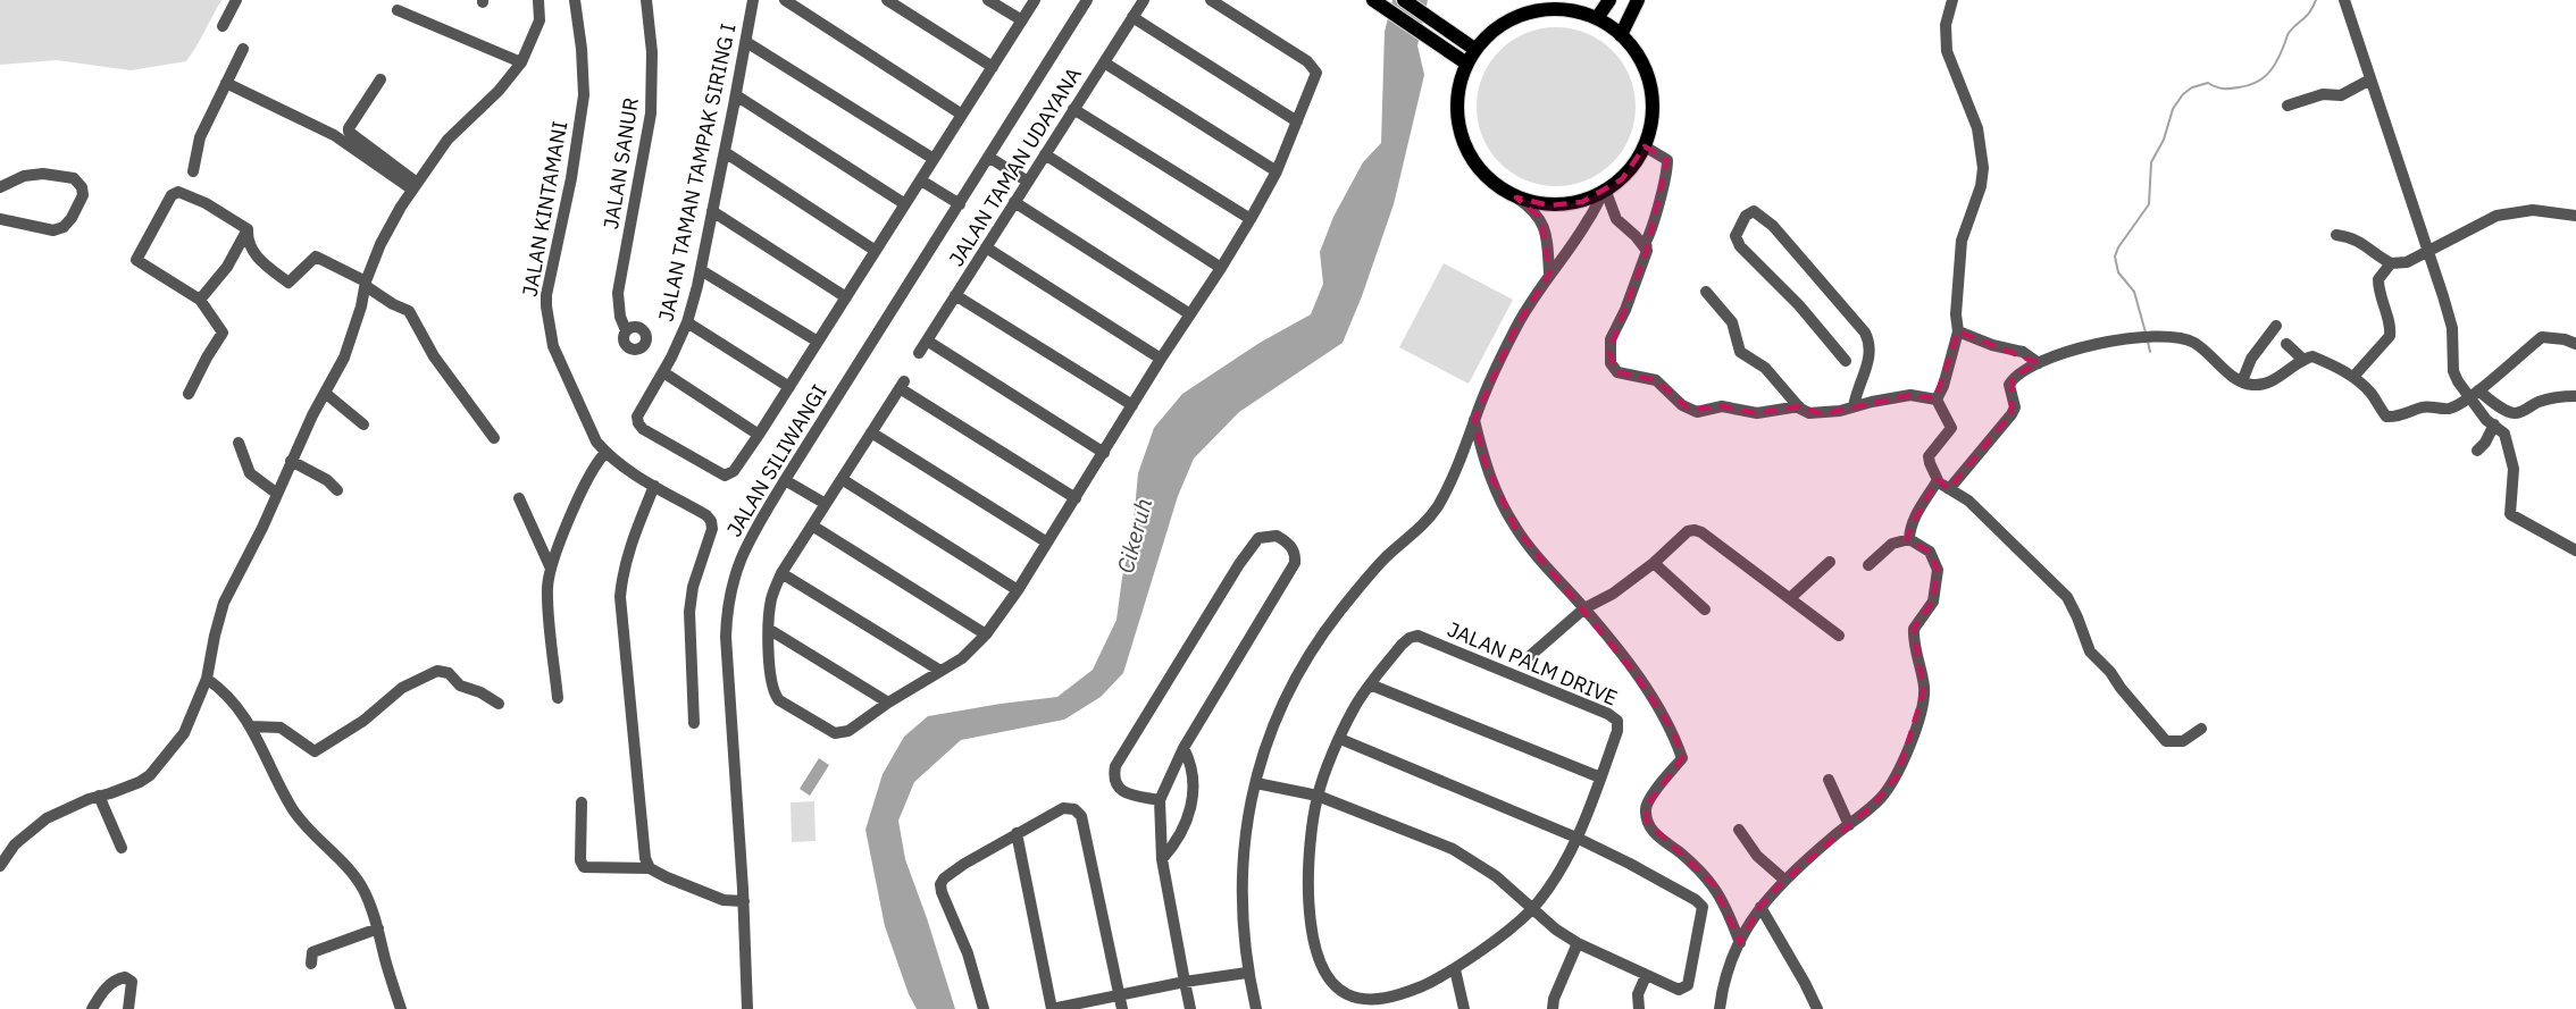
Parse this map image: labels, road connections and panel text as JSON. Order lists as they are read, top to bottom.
{
  "streets": {
    "street": [
      "JALAN SANUR",
      "JALAN TAMAN UDAYANA",
      "JALAN TAMAN TAMPAK SIRING I",
      "JALAN KINTAMANI",
      "JALAN SILIWANGI",
      "JALAN PALM DRIVE"
    ]
  },
  "water": ["Cikeruh"]
}
